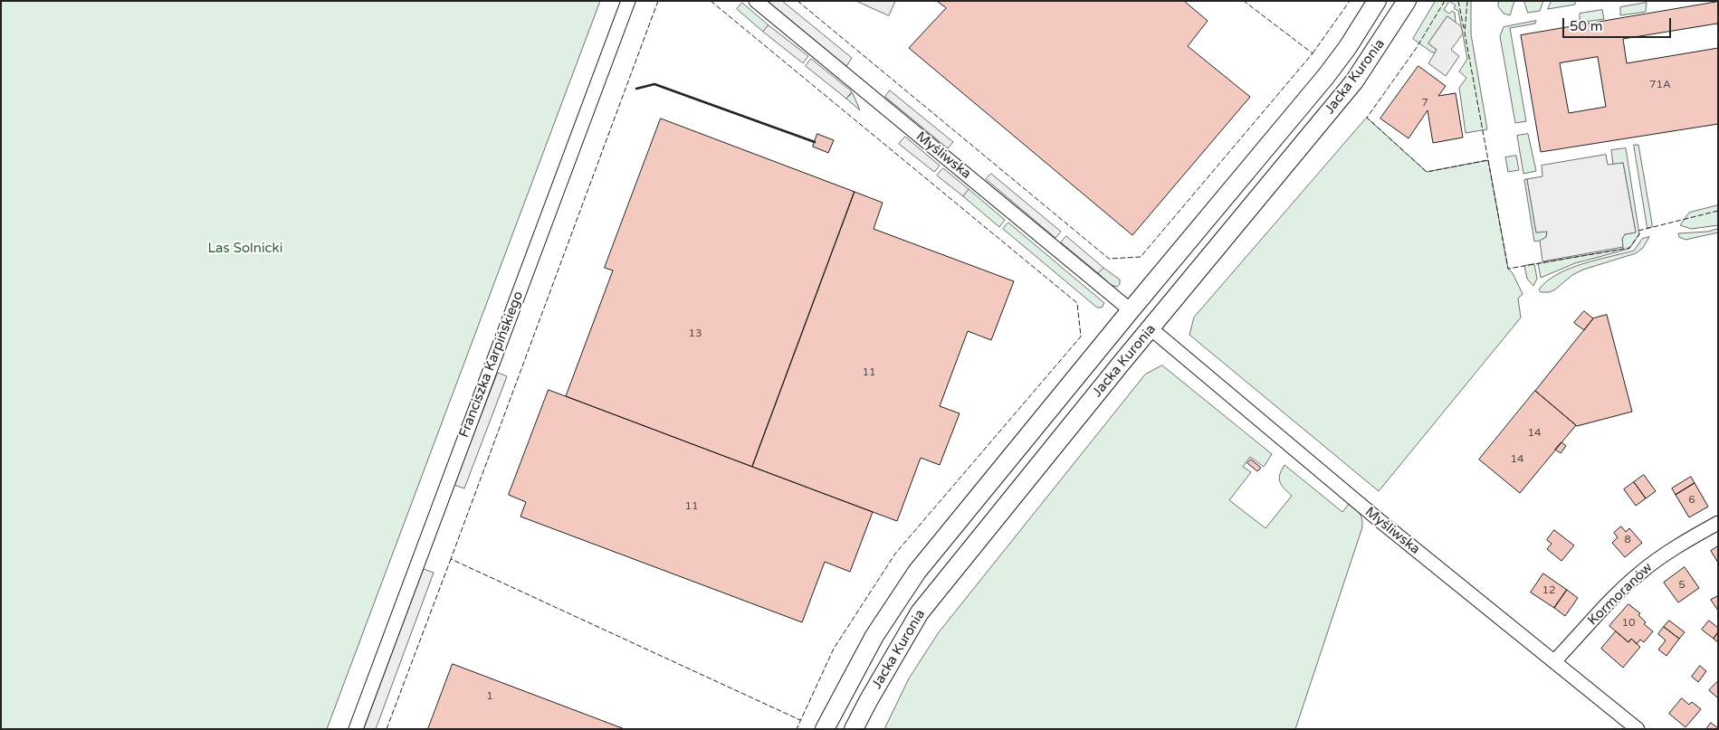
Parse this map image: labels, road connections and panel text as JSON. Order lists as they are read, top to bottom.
{
  "streets": {
    "main road": ["Jacka Kuronia"],
    "street": ["Myśliwska", "Franciszka Karpińskiego", "Kormoranów"]
  },
  "crossings": [
    ["Jacka Kuronia", "Myśliwska"],
    ["Myśliwska", "Kormoranów"]
  ],
  "parks": ["Las Solnicki"],
  "house_numbers": [
    "71A",
    "7",
    "13",
    "11",
    "14",
    "14",
    "6",
    "11",
    "8",
    "5",
    "12",
    "10",
    "1"
  ],
  "scale_bar": "50 m"
}
